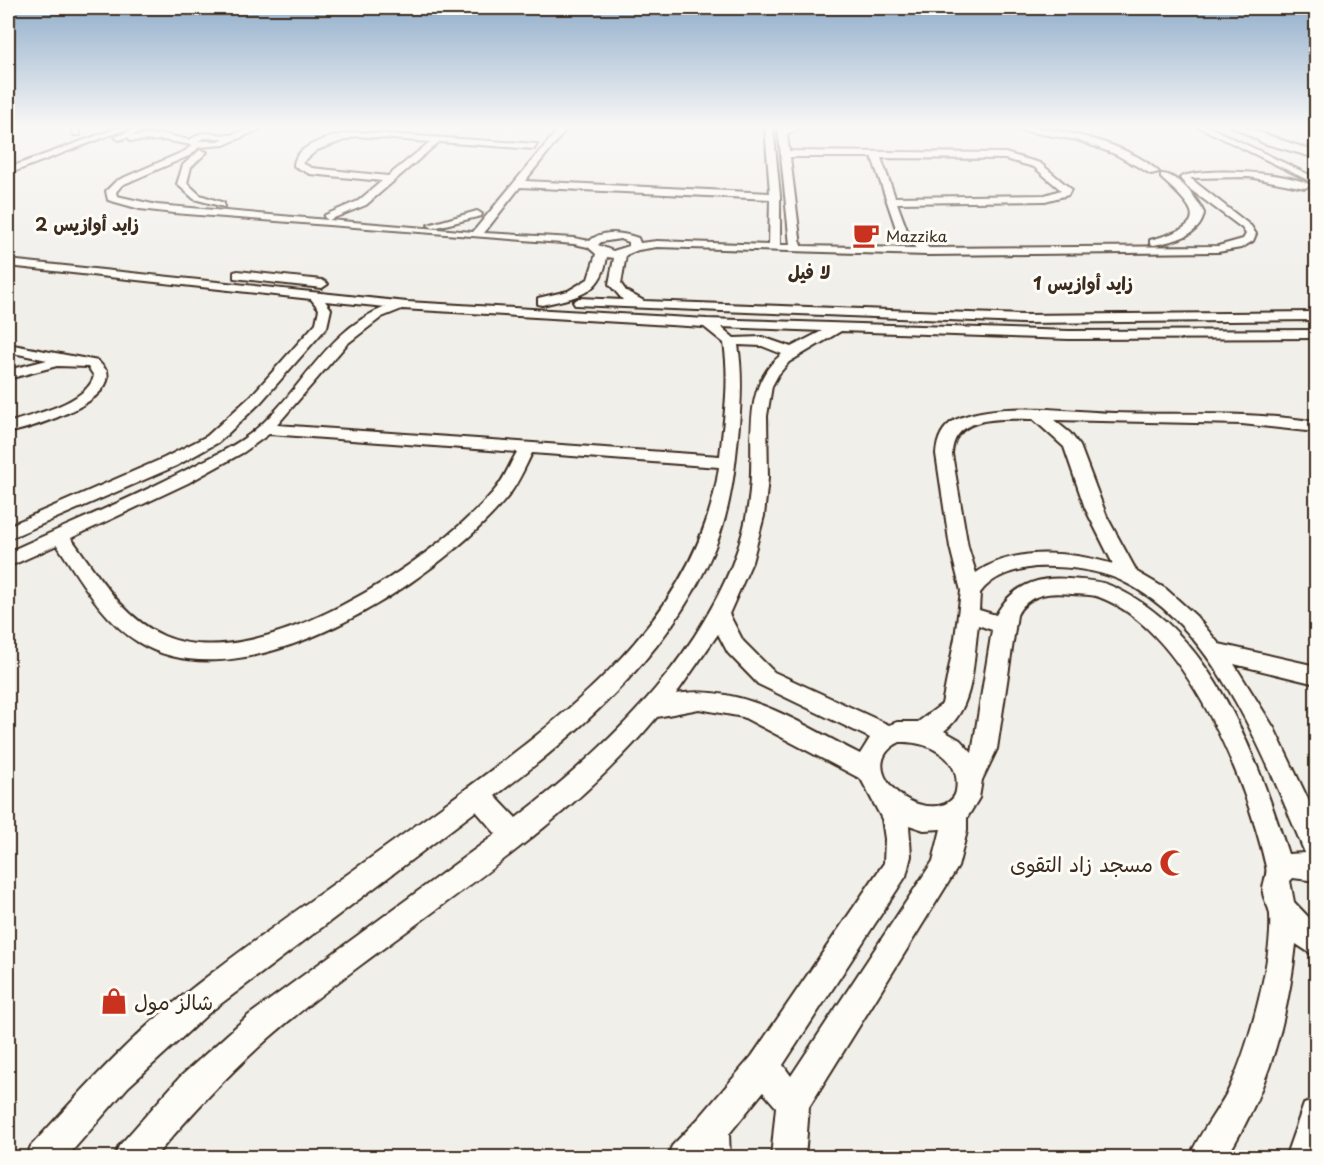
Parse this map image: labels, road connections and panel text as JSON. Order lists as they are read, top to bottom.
{
  "districts": ["زايد أوازيس 2", "لا فيل", "زايد أوازيس 1"],
  "places": {
    "cafe": ["Mazzika"],
    "mosque": ["مسجد زاد التقوى"],
    "shop": ["شالز مول"]
  }
}
